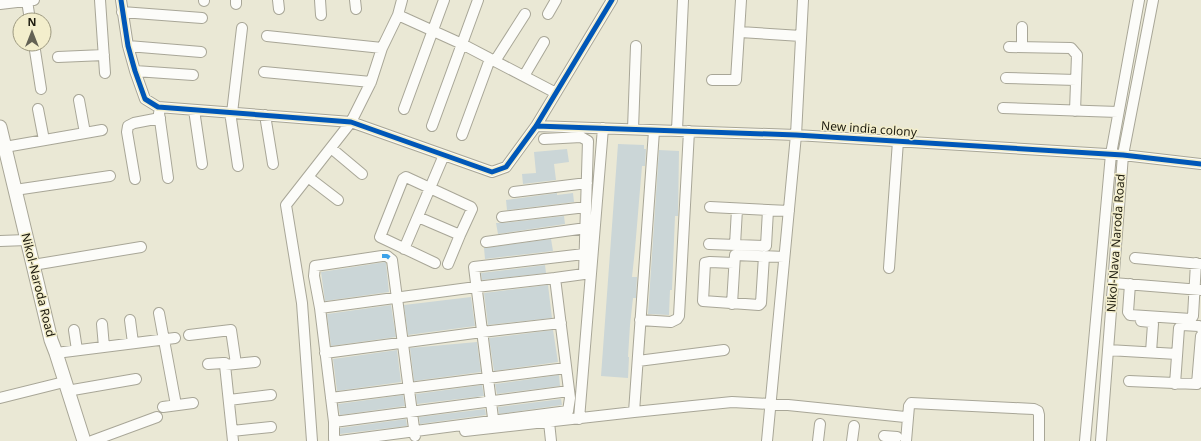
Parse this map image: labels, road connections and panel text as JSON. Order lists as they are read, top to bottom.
{
  "streets": {
    "main road": ["Nikol-Naroda Road"],
    "street": ["New india colony", "Nikol-Nava Naroda Road"]
  },
  "crossings": [
    ["New india colony", "Nikol-Nava Naroda Road"]
  ],
  "north": "top"
}
